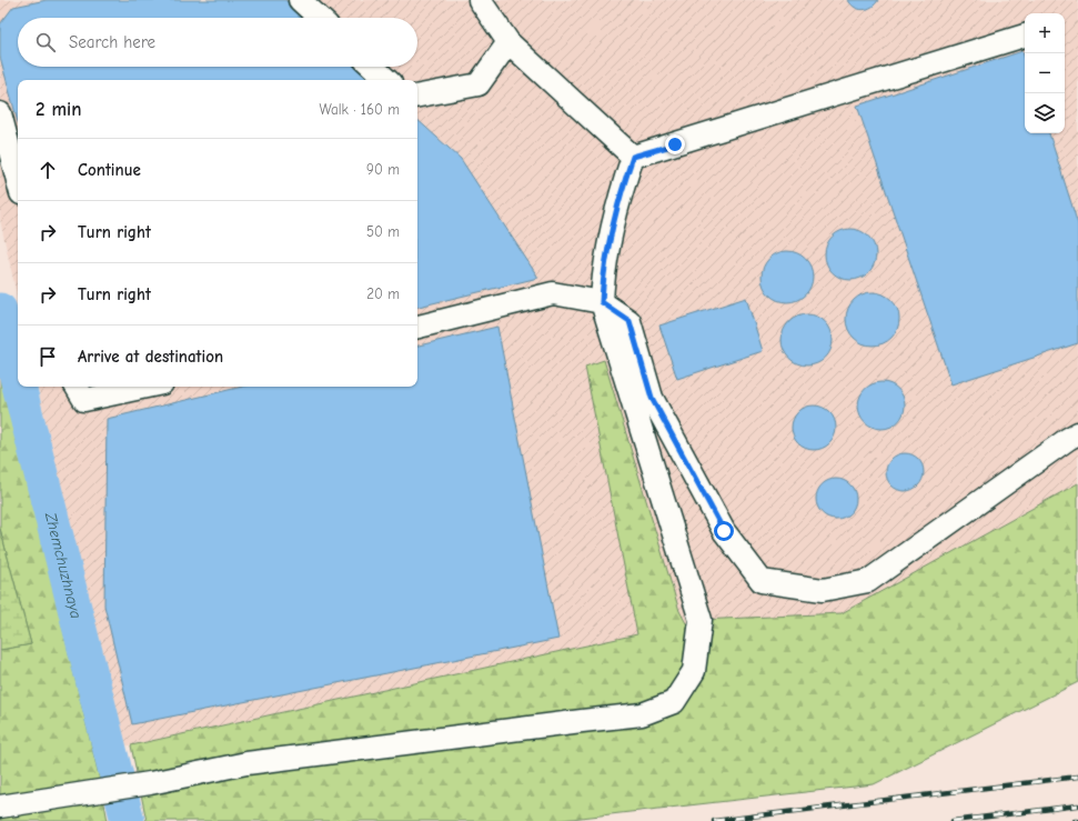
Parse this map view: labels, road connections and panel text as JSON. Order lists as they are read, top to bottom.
{
  "water": ["Zhemchuzhnaya"],
  "page": {
    "map_buttons": ["+", "−"],
    "search": "Search here",
    "heading": ["2 min", "Walk · 160 m"],
    "list": [
      ["Continue", "90 m"],
      ["Turn right", "50 m"],
      ["Turn right", "20 m"],
      "Arrive at destination"
    ]
  }
}
